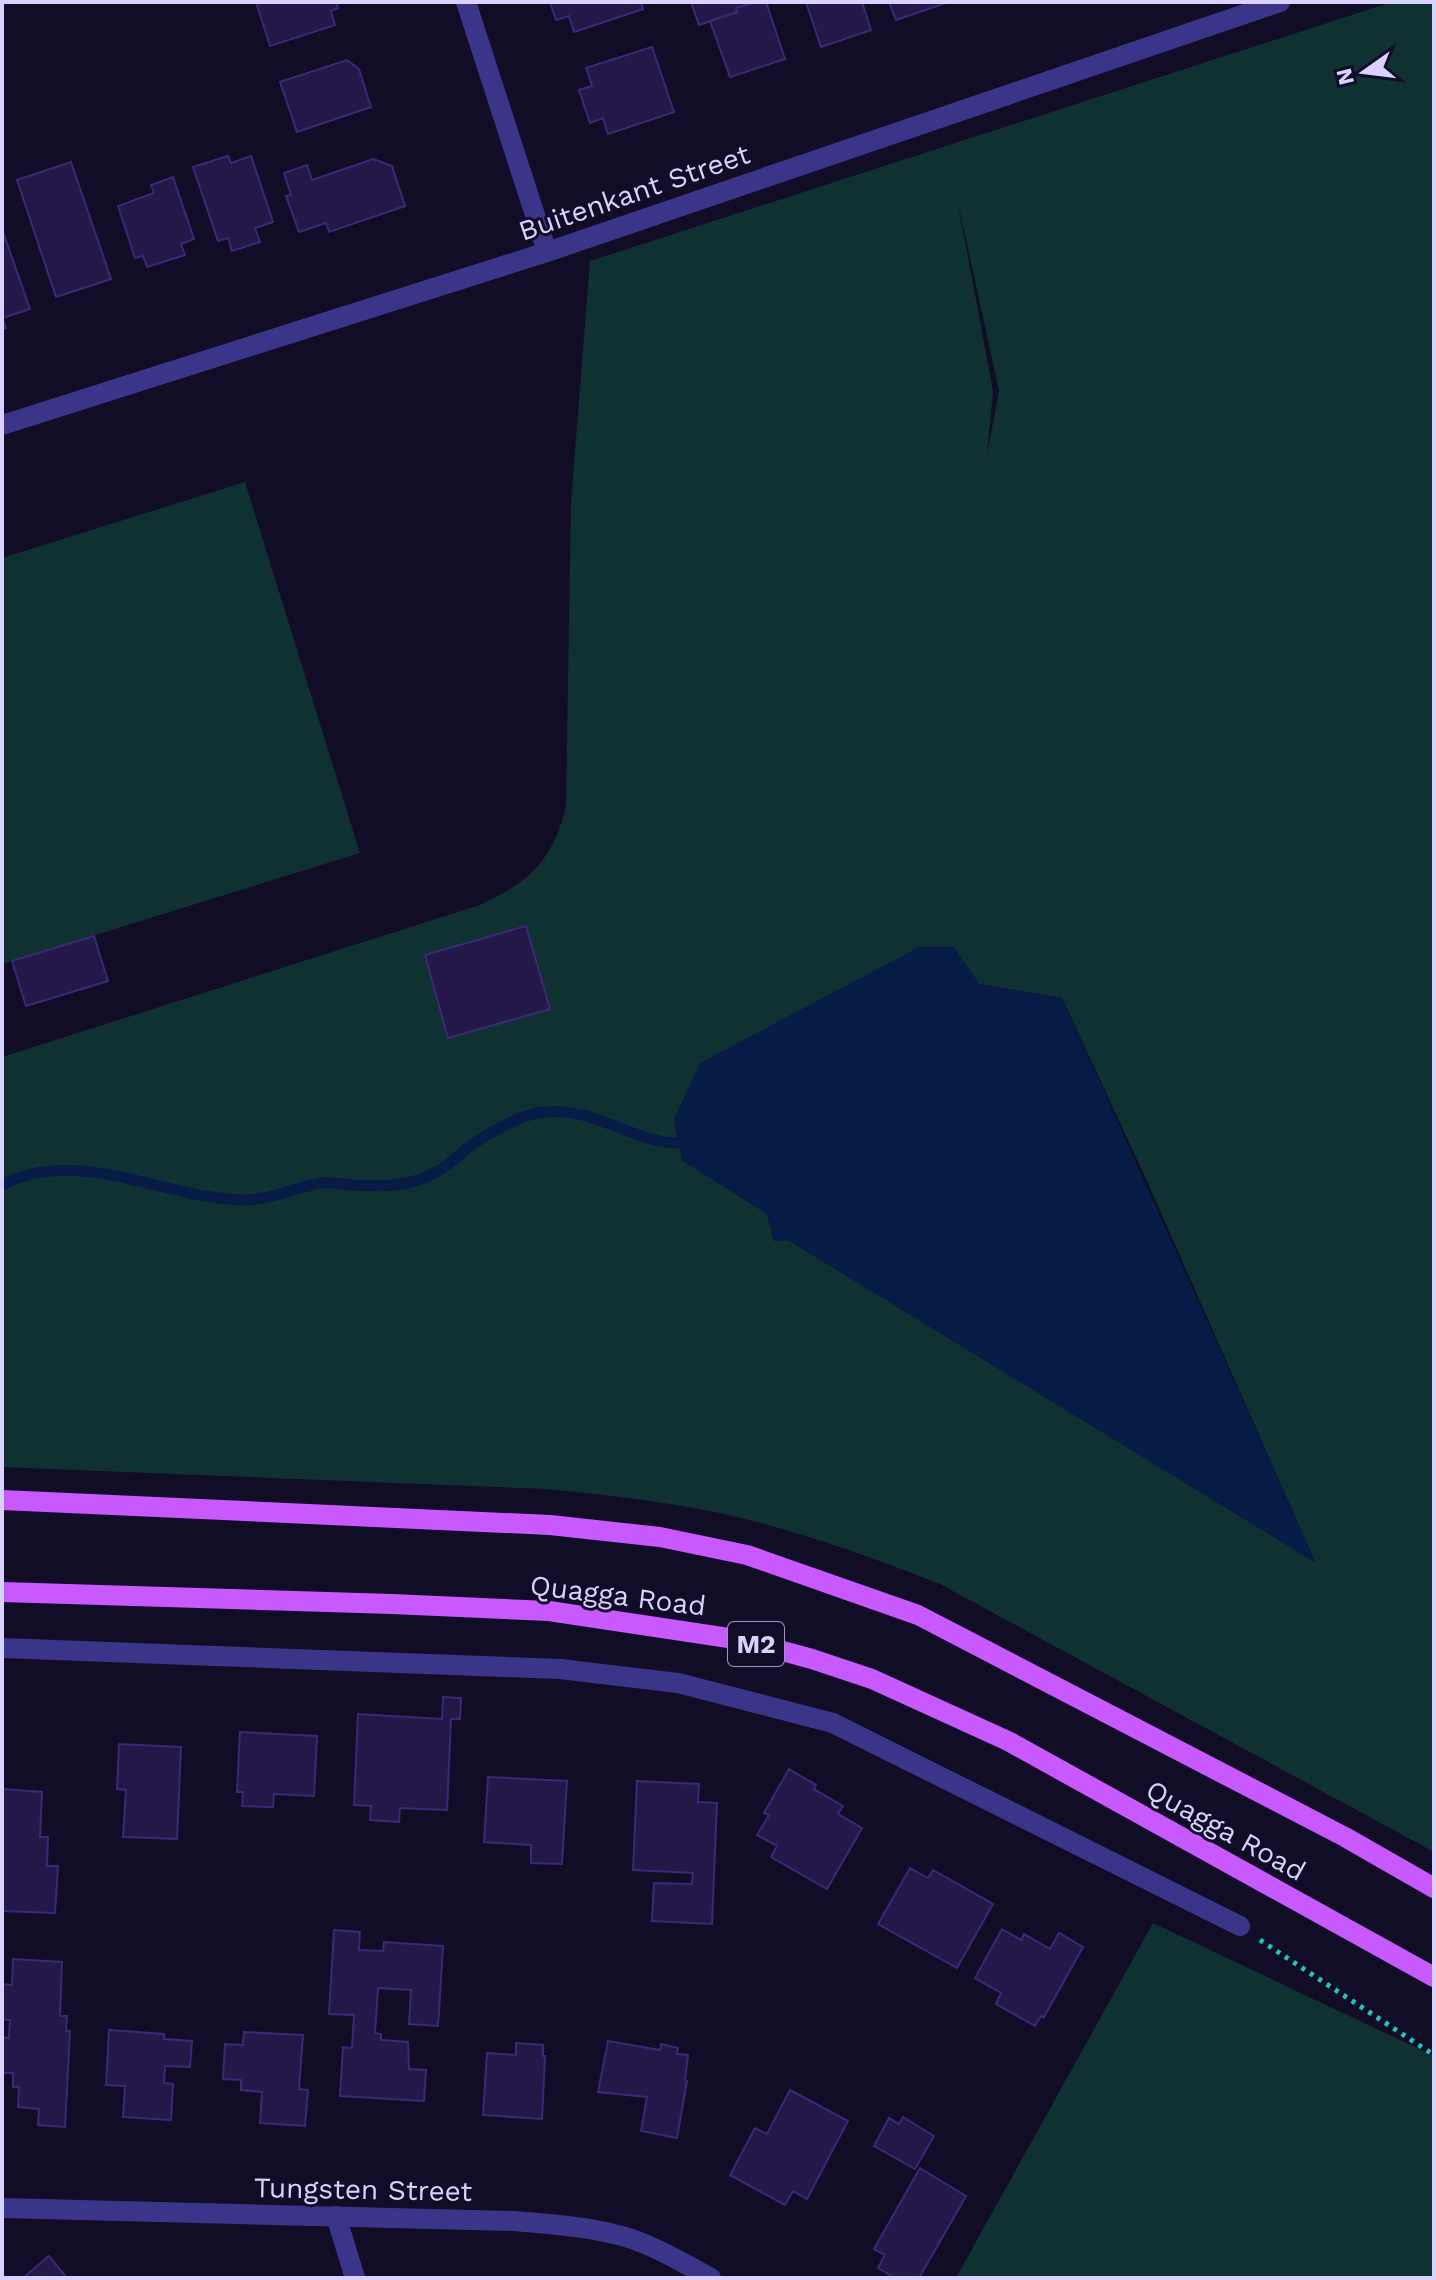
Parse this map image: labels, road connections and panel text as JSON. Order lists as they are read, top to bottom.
{
  "streets": {
    "main road": ["Quagga Road", "M2"],
    "street": ["Buitenkant Street", "Tungsten Street"]
  },
  "north": "left"
}
